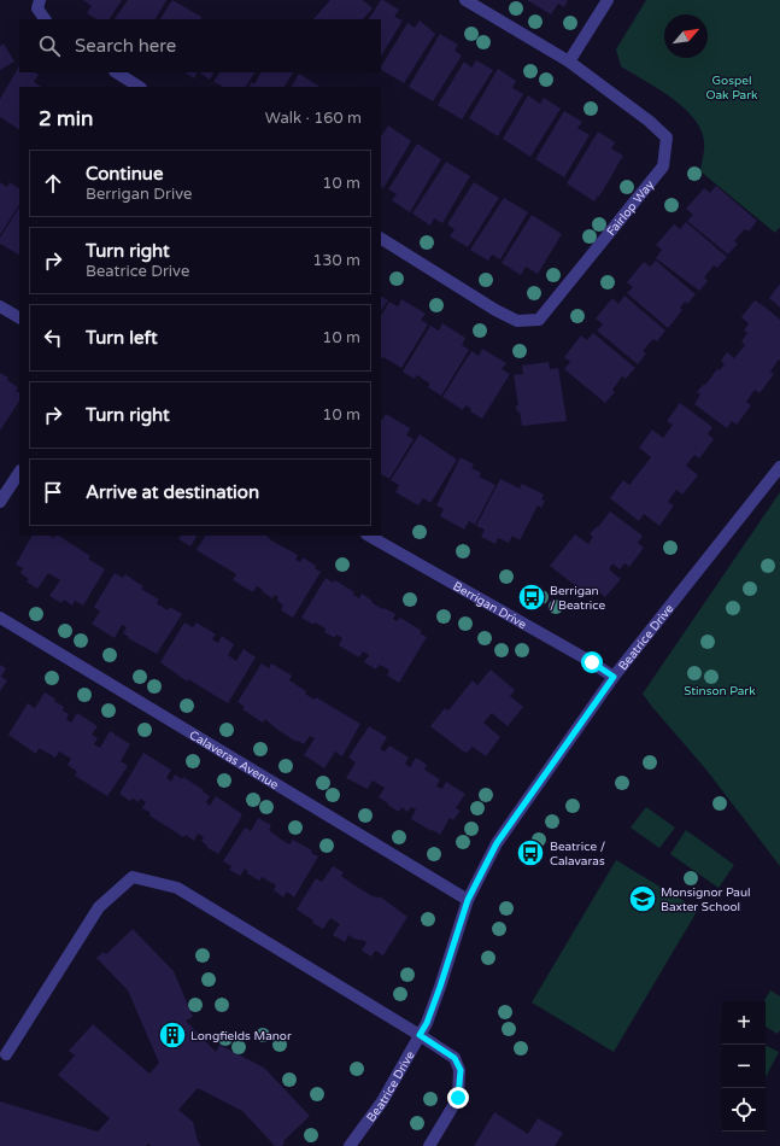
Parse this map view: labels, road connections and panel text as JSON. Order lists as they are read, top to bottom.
{
  "streets": {
    "street": [
      "Fairlop Way",
      "Berrigan Drive",
      "Beatrice Drive",
      "Calaveras Avenue"
    ]
  },
  "crossings": [
    ["Berrigan Drive", "Beatrice Drive"],
    ["Beatrice Drive", "Calaveras Avenue"]
  ],
  "parks": ["Gospel Oak Park", "Stinson Park"],
  "places": {
    "bus stop": ["Berrigan / Beatrice", "Beatrice / Calavaras"],
    "school or university": ["Monsignor Paul Baxter School"],
    "building": ["Longfields Manor"]
  },
  "north": "top right",
  "page": {
    "search": "Search here",
    "heading": ["2 min", "Walk · 160 m"],
    "list": [
      ["Continue", "Berrigan Drive", "10 m"],
      ["Turn right", "Beatrice Drive", "130 m"],
      ["Turn left", "10 m"],
      ["Turn right", "10 m"],
      "Arrive at destination"
    ],
    "map_buttons": ["+", "−"]
  }
}
